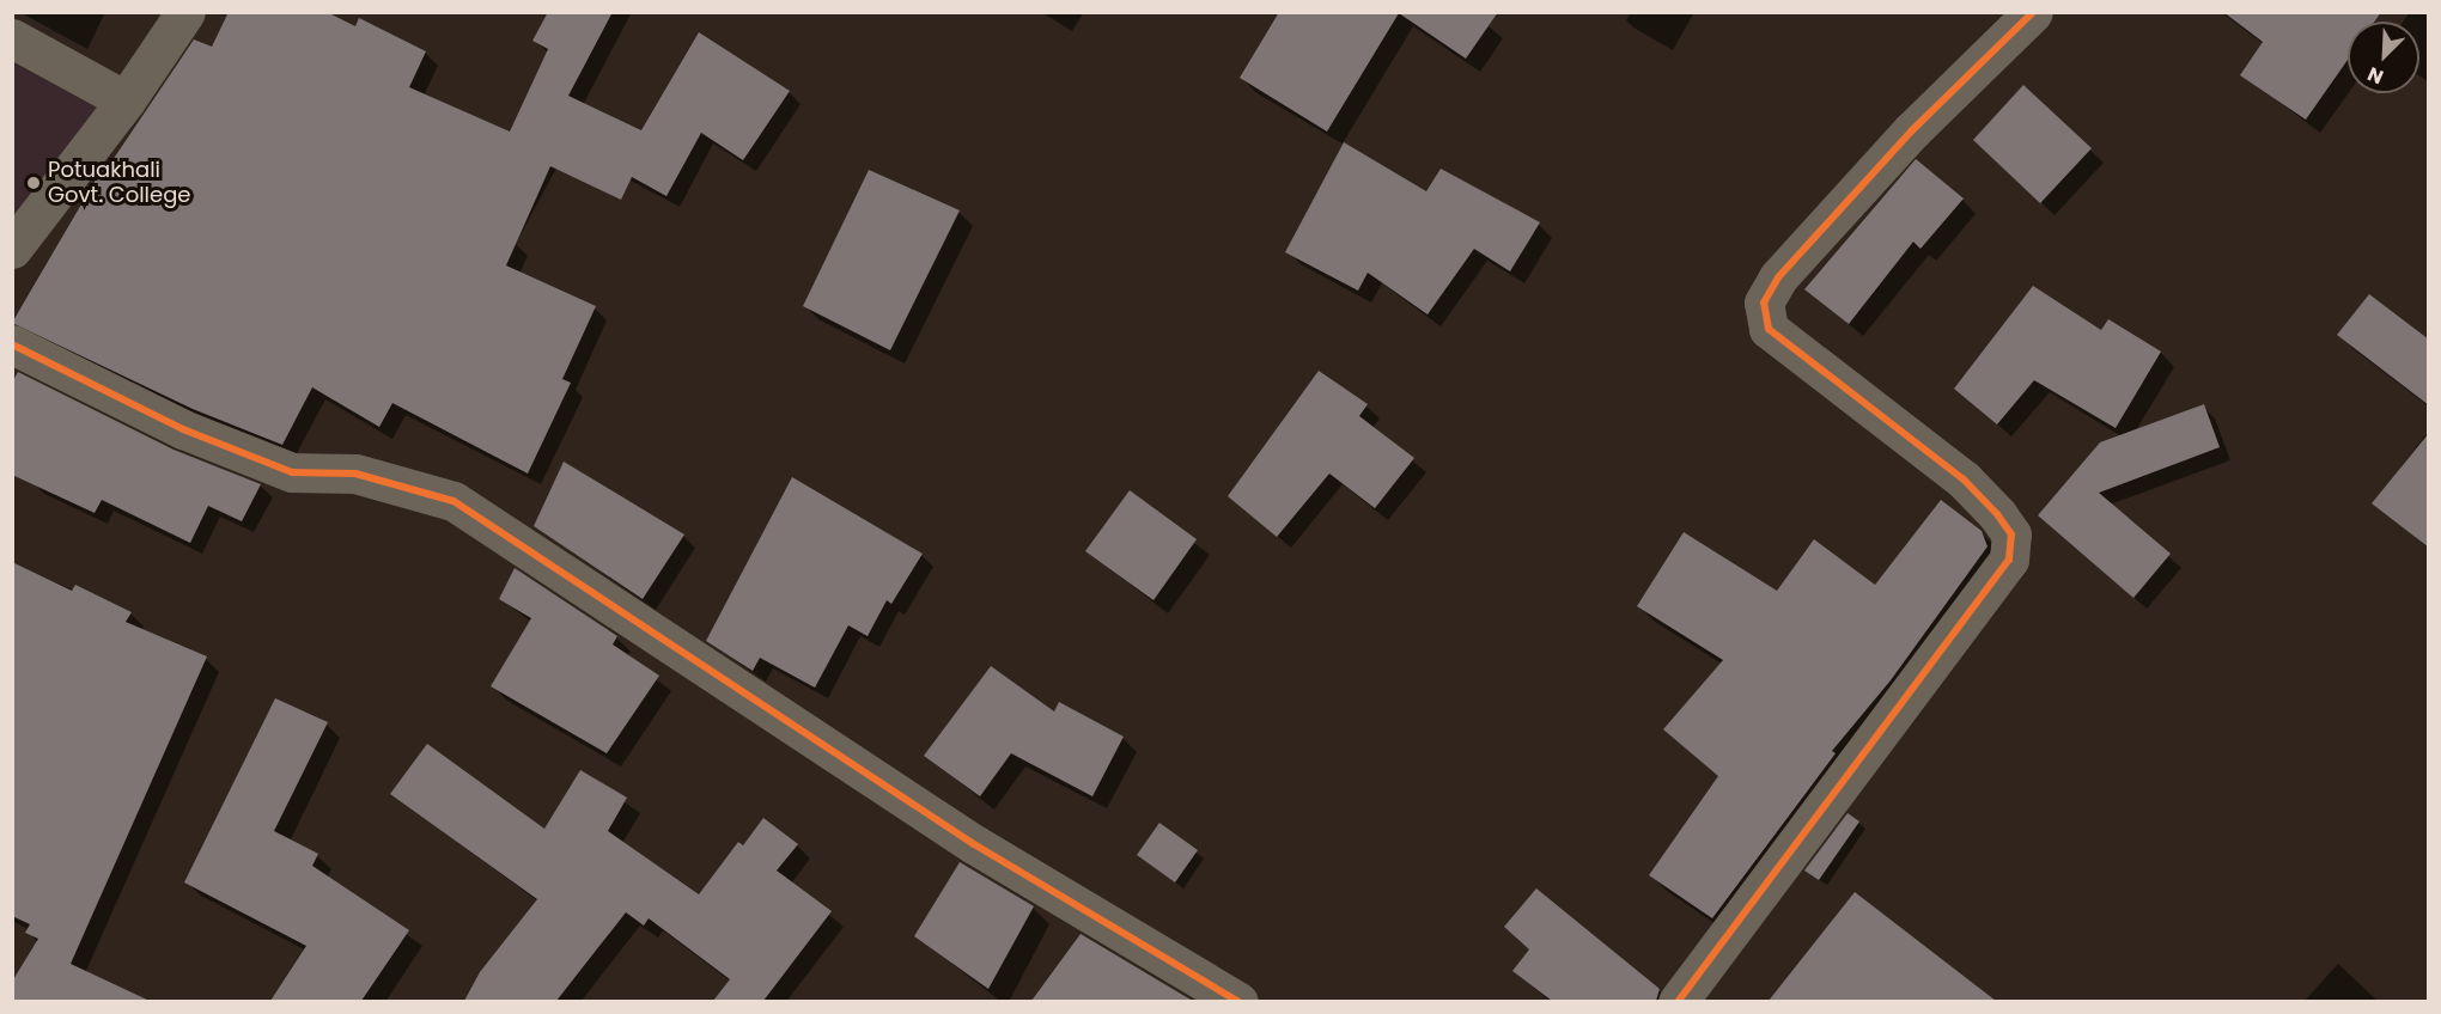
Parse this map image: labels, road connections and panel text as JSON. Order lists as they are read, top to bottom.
{
  "places": ["Potuakhali Govt. College"],
  "north": "bottom left"
}
